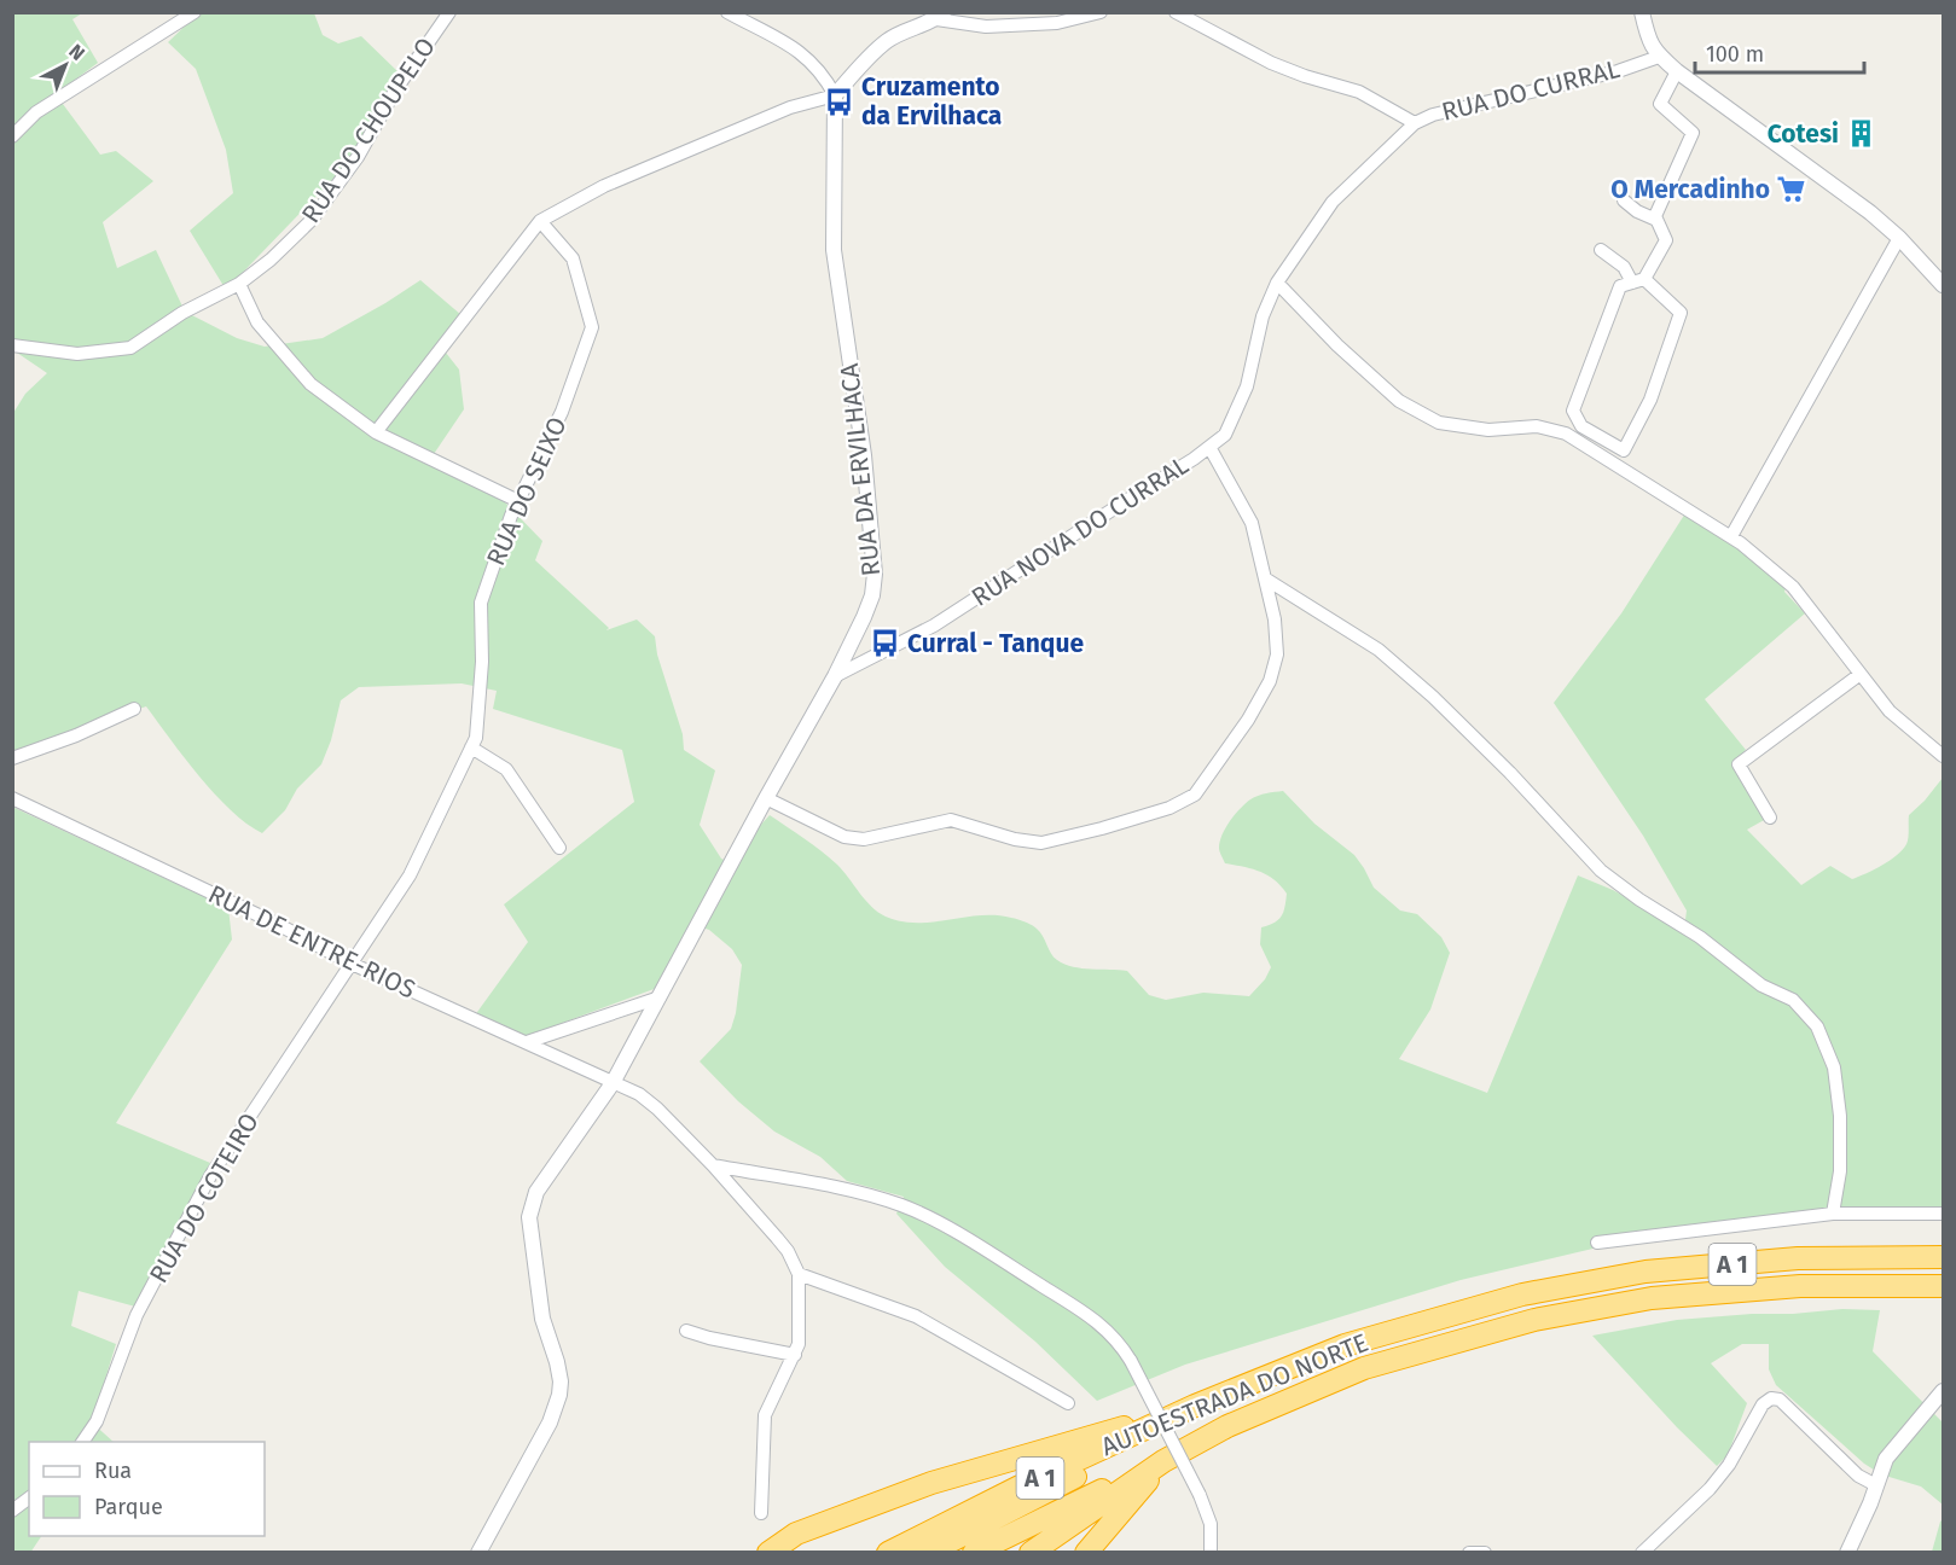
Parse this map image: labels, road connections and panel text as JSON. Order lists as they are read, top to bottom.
{
  "streets": {
    "highway": ["A 1", "AUTOESTRADA DO NORTE"],
    "street": [
      "RUA DO CURRAL",
      "RUA DO CHOUPELO",
      "RUA DA ERVILHACA",
      "RUA DO SEIXO",
      "RUA NOVA DO CURRAL",
      "RUA DE ENTRE-RIOS",
      "RUA DO COTEIRO"
    ]
  },
  "crossings": [
    ["RUA DO CURRAL", "RUA NOVA DO CURRAL"],
    ["RUA DA ERVILHACA", "RUA NOVA DO CURRAL"],
    ["RUA DA ERVILHACA", "RUA DE ENTRE-RIOS"],
    ["RUA DO SEIXO", "RUA DE ENTRE-RIOS"],
    ["RUA DO SEIXO", "RUA DO COTEIRO"],
    ["RUA DE ENTRE-RIOS", "RUA DO COTEIRO"],
    ["A 1", "AUTOESTRADA DO NORTE"]
  ],
  "places": {
    "bus stop": ["Cruzamento da Ervilhaca", "Curral - Tanque"],
    "building": ["Cotesi"],
    "supermarket": ["O Mercadinho"]
  },
  "legend": ["Rua", "Parque"],
  "scale_bar": "100 m",
  "north": "top right"
}
